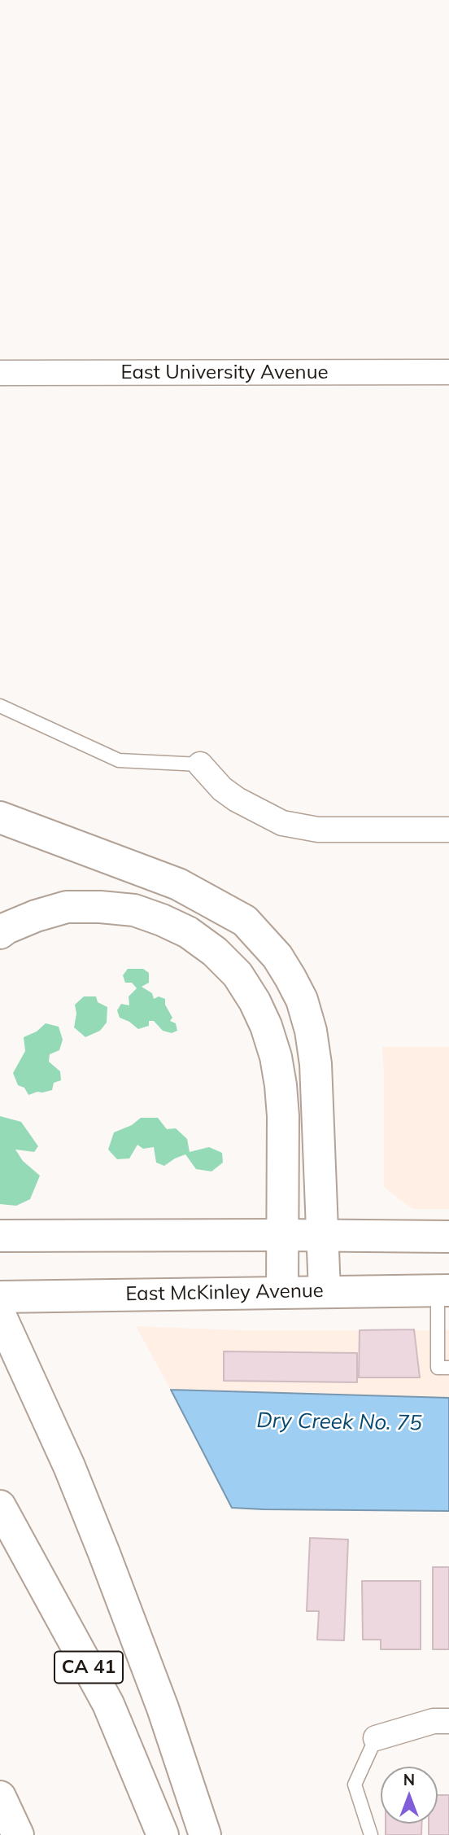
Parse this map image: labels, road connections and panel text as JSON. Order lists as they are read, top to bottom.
{
  "streets": {
    "main road": ["East McKinley Avenue", "CA 41"],
    "street": ["East University Avenue"]
  },
  "water": ["Dry Creek No. 75"],
  "north": "top"
}
